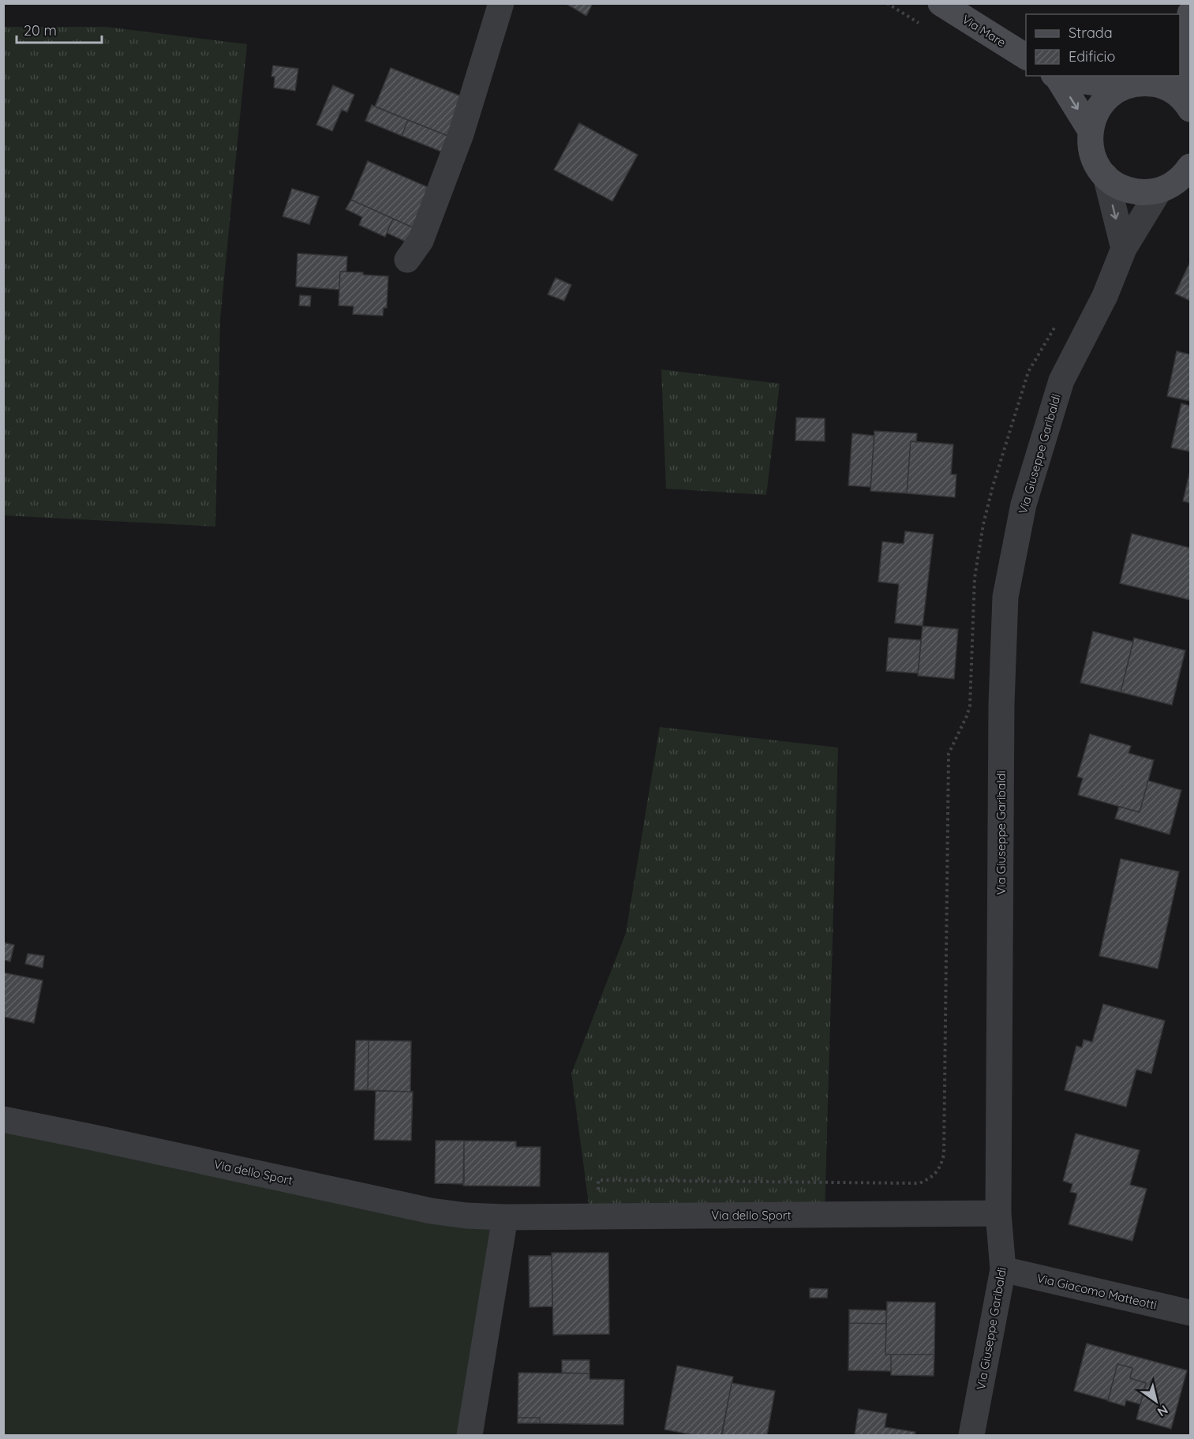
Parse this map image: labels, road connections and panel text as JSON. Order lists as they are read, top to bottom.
{
  "streets": {
    "main road": ["Via Mare"],
    "street": ["Via Giuseppe Garibaldi", "Via dello Sport", "Via Giacomo Matteotti"]
  },
  "crossings": [
    ["Via Giuseppe Garibaldi", "Via dello Sport"],
    ["Via Giuseppe Garibaldi", "Via Giacomo Matteotti"]
  ],
  "legend": ["Strada", "Edificio"],
  "scale_bar": "20 m",
  "north": "bottom right"
}
